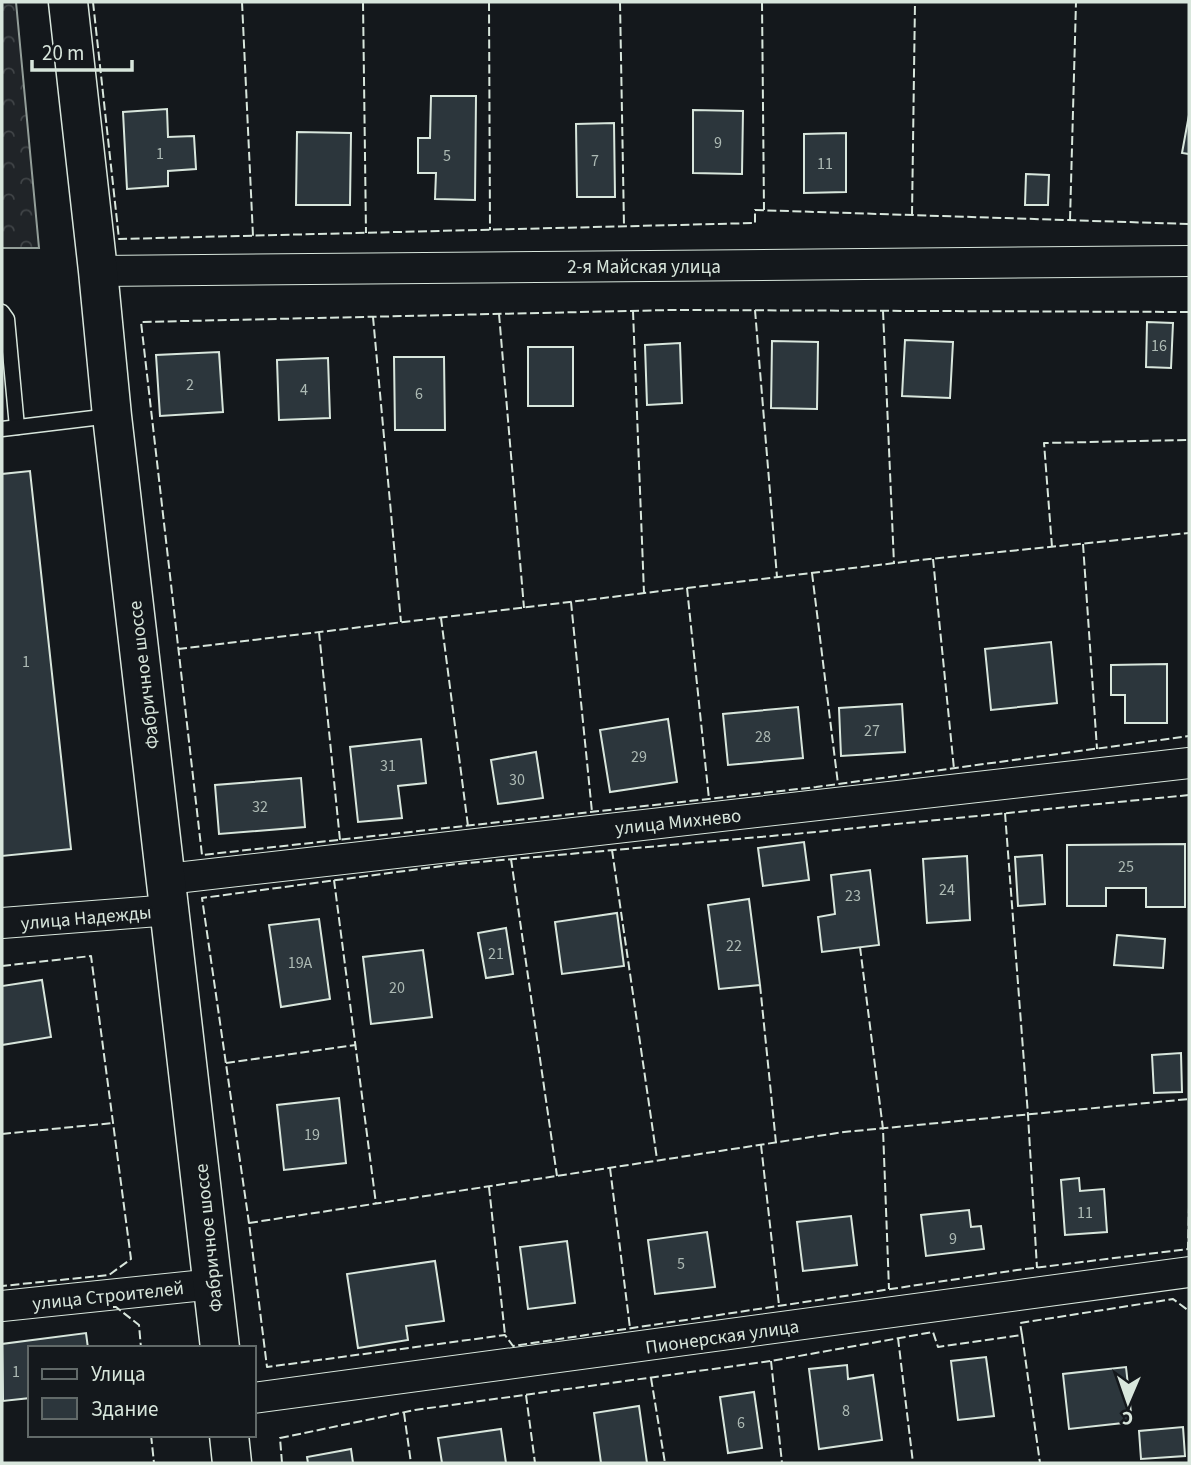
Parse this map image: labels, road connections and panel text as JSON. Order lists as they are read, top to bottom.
{
  "streets": {
    "main road": ["Фабричное шоссе"],
    "street": [
      "2-я Майская улица",
      "улица Михнево",
      "улица Надежды",
      "улица Строителей",
      "Пионерская улица"
    ]
  },
  "crossings": [
    ["2-я Майская улица", "Фабричное шоссе"],
    ["Фабричное шоссе", "улица Михнево"],
    ["Фабричное шоссе", "улица Надежды"],
    ["Фабричное шоссе", "улица Строителей"],
    ["улица Михнево", "улица Надежды"]
  ],
  "house_numbers": [
    "9",
    "1",
    "5",
    "7",
    "11",
    "16",
    "2",
    "4",
    "6",
    "1",
    "27",
    "28",
    "29",
    "31",
    "30",
    "32",
    "25",
    "24",
    "23",
    "22",
    "21",
    "19А",
    "20",
    "19",
    "11",
    "9",
    "5",
    "1",
    "8",
    "6"
  ],
  "legend": ["Улица", "Здание"],
  "scale_bar": "20 m",
  "north": "bottom"
}
